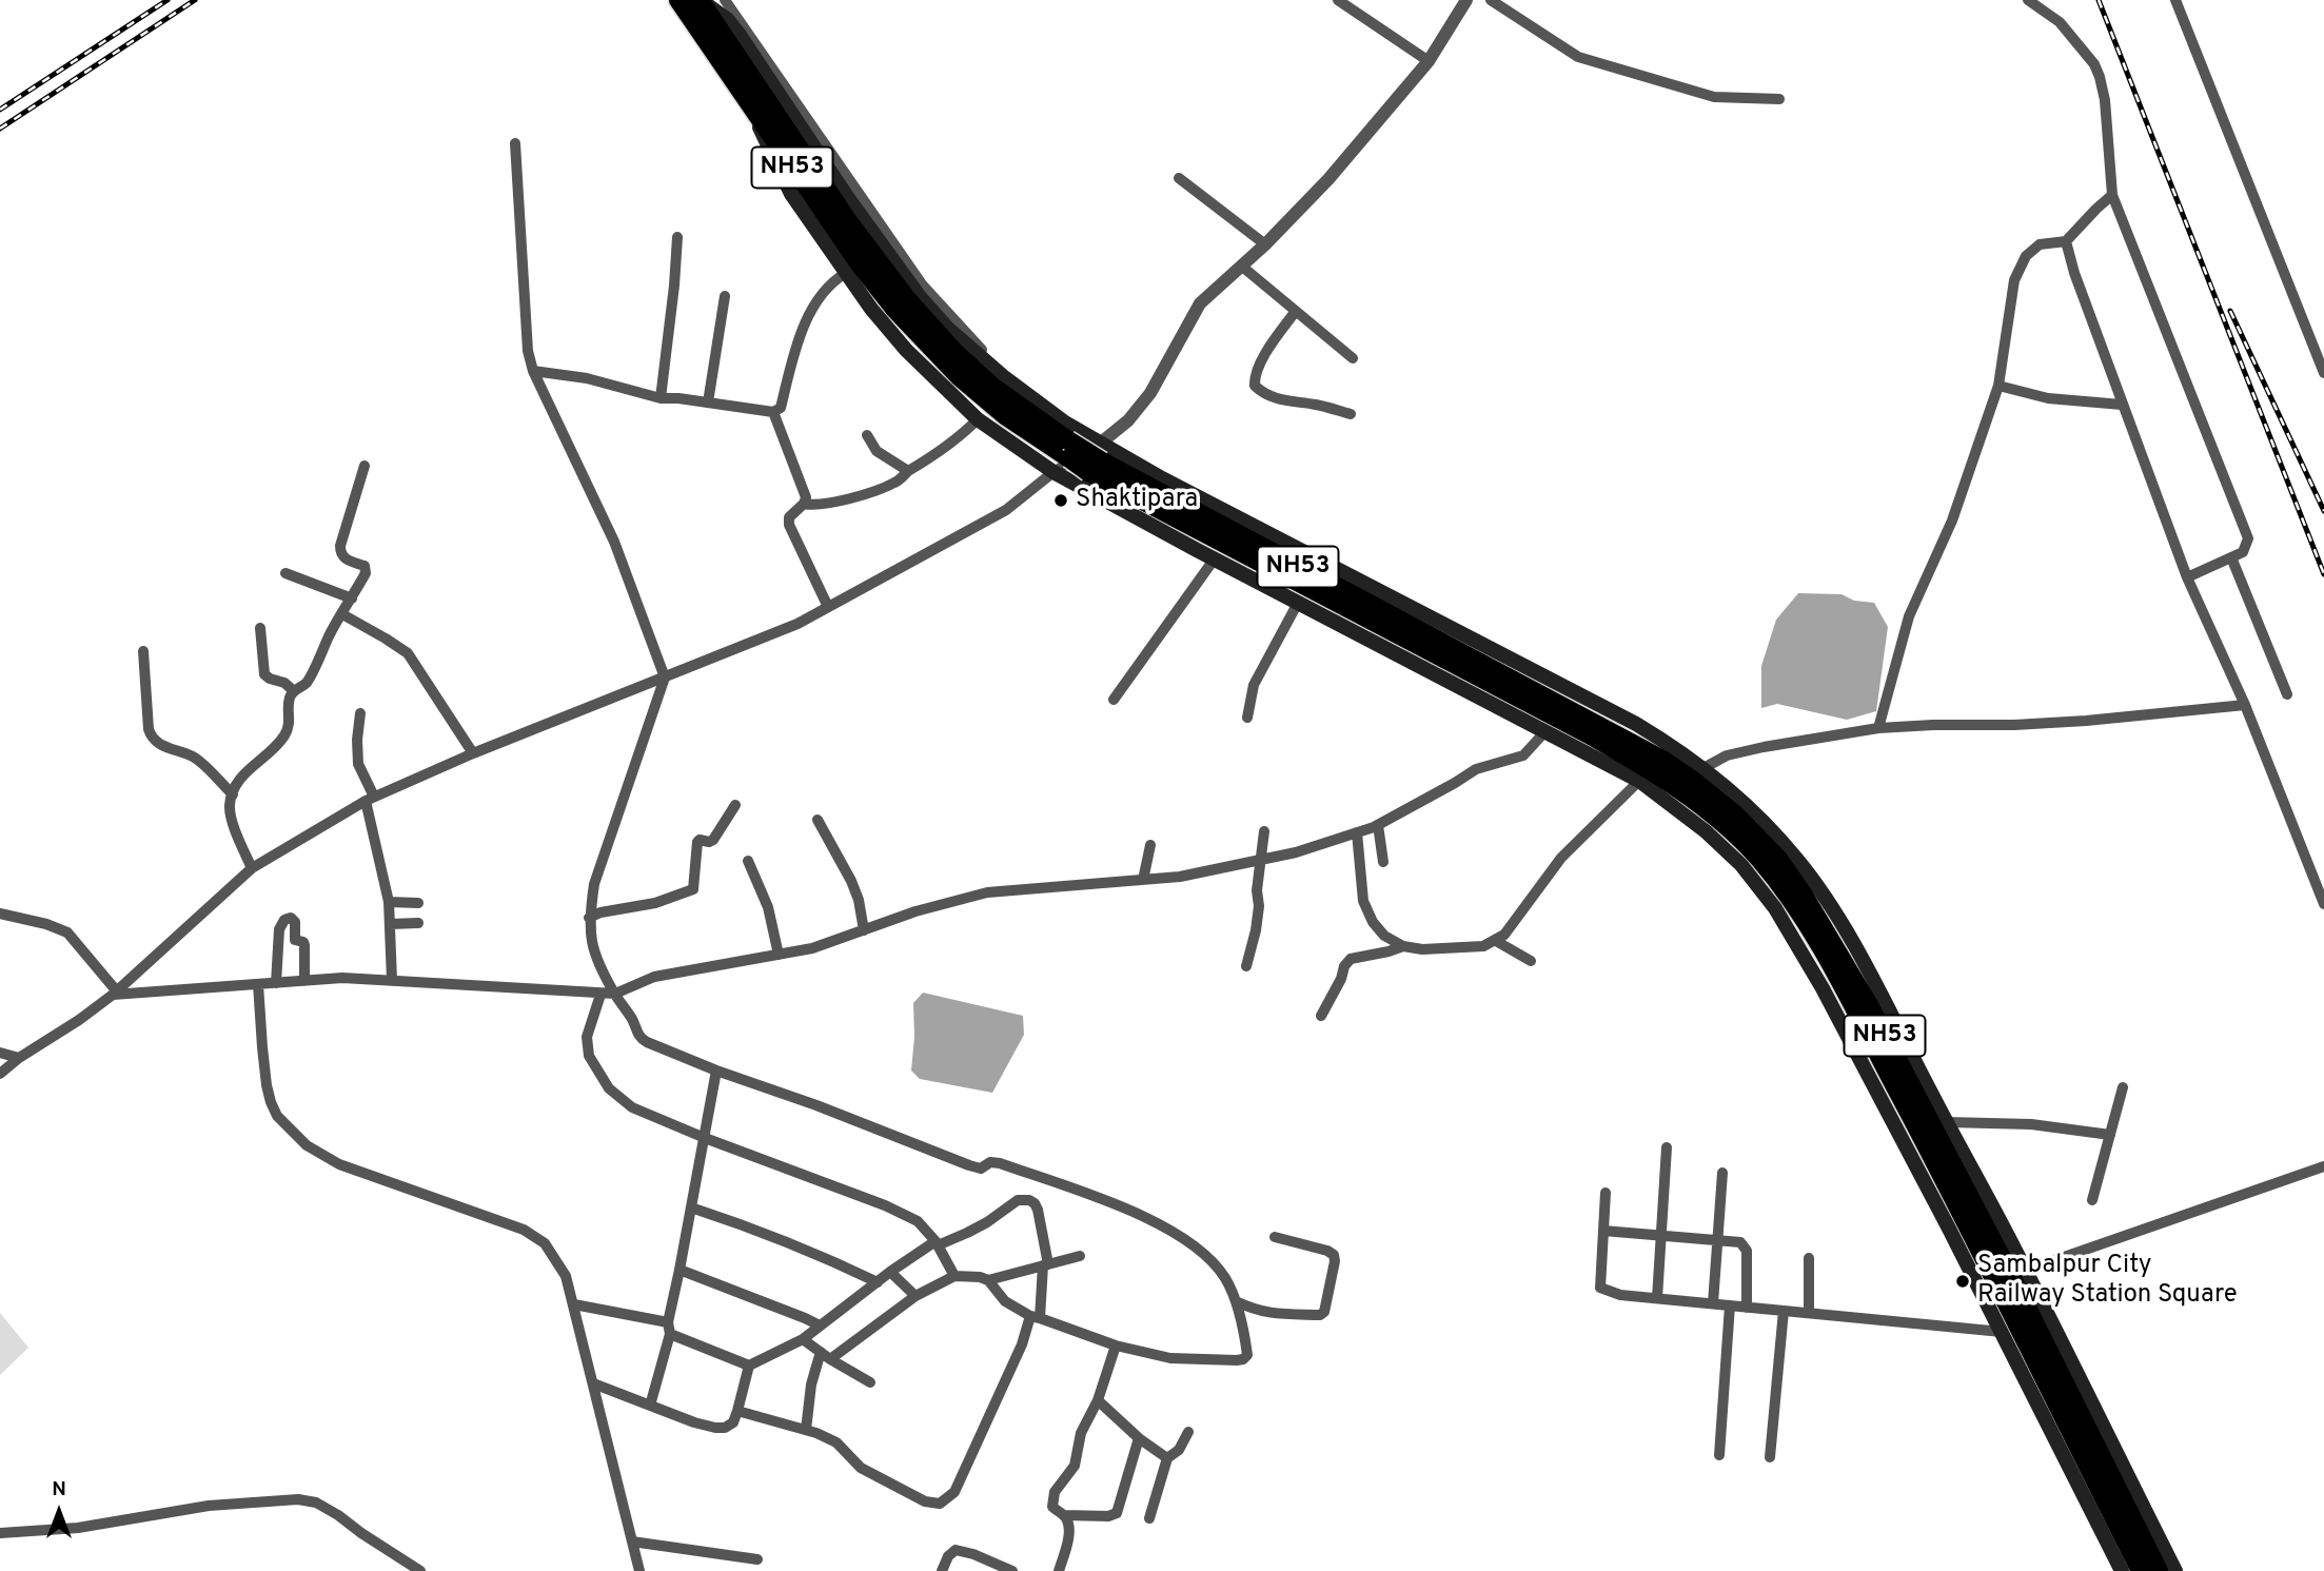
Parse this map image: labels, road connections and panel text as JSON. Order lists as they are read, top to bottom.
{
  "streets": {
    "highway": ["NH53"]
  },
  "places": ["Shaktipara", "Sambalpur City Railway Station Square"],
  "north": "top"
}
